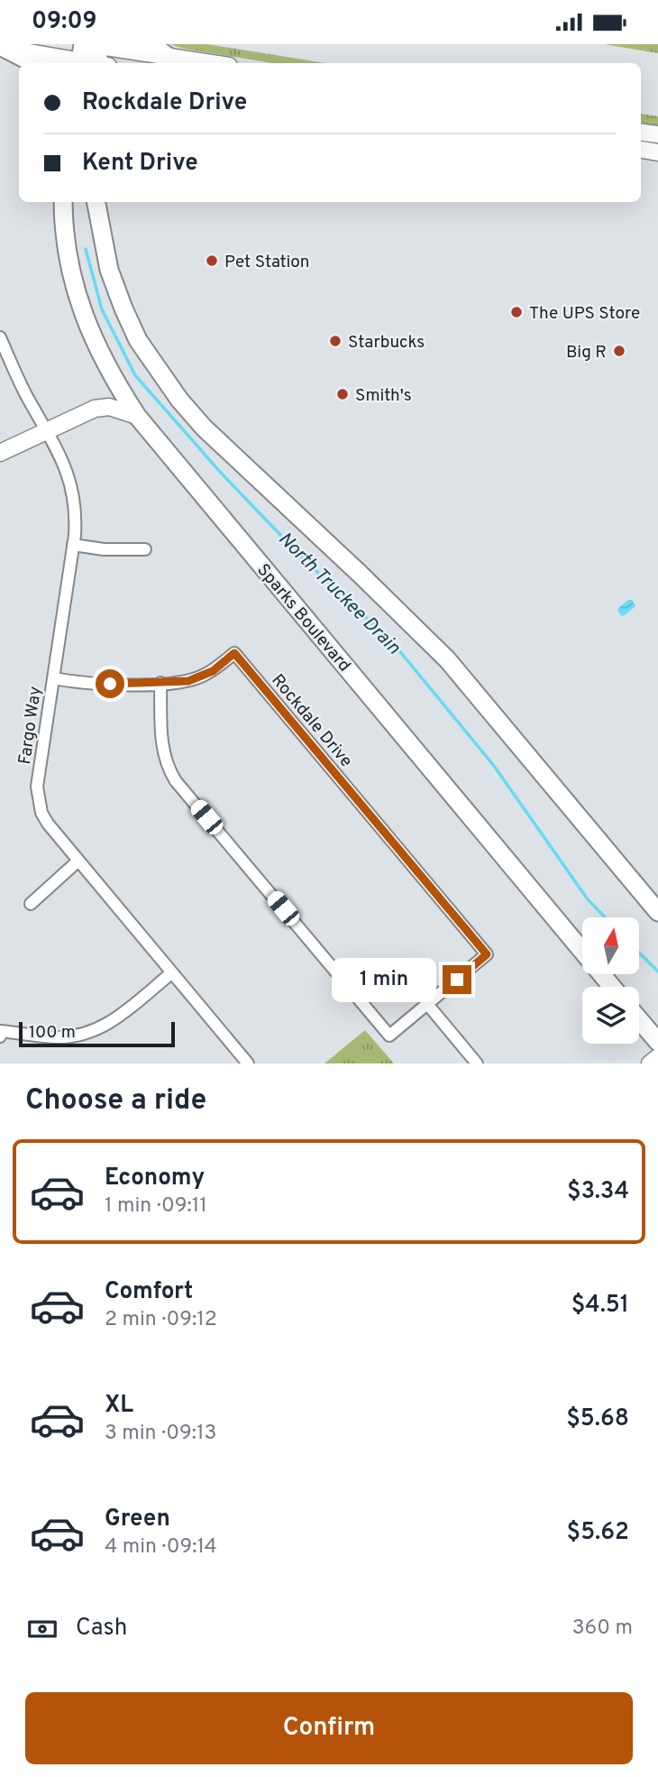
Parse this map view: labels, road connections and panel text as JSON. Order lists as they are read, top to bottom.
{
  "streets": {
    "main road": ["Sparks Boulevard"],
    "street": ["Rockdale Drive", "Fargo Way"]
  },
  "crossings": [
    ["Rockdale Drive", "Fargo Way"]
  ],
  "water": ["North Truckee Drain"],
  "places": [
    "Pet Station",
    "The UPS Store",
    "Starbucks",
    "Big R",
    "Smith's"
  ],
  "scale_bar": "100 m",
  "north": "top",
  "page": {
    "status": "09:09",
    "banner": ["Rockdale Drive", "Kent Drive"],
    "bubble": "1 min",
    "scale": "100 m",
    "heading": "Choose a ride",
    "list": [
      {
        "name": "Economy",
        "note": "1 min · 09:11",
        "value": "$3.34"
      },
      {
        "name": "Comfort",
        "note": "2 min · 09:12",
        "value": "$4.51"
      },
      {
        "name": "XL",
        "note": "3 min · 09:13",
        "value": "$5.68"
      },
      {
        "name": "Green",
        "note": "4 min · 09:14",
        "value": "$5.62"
      }
    ],
    "pay": ["Cash", "360 m"],
    "buttons": "Confirm"
  }
}
